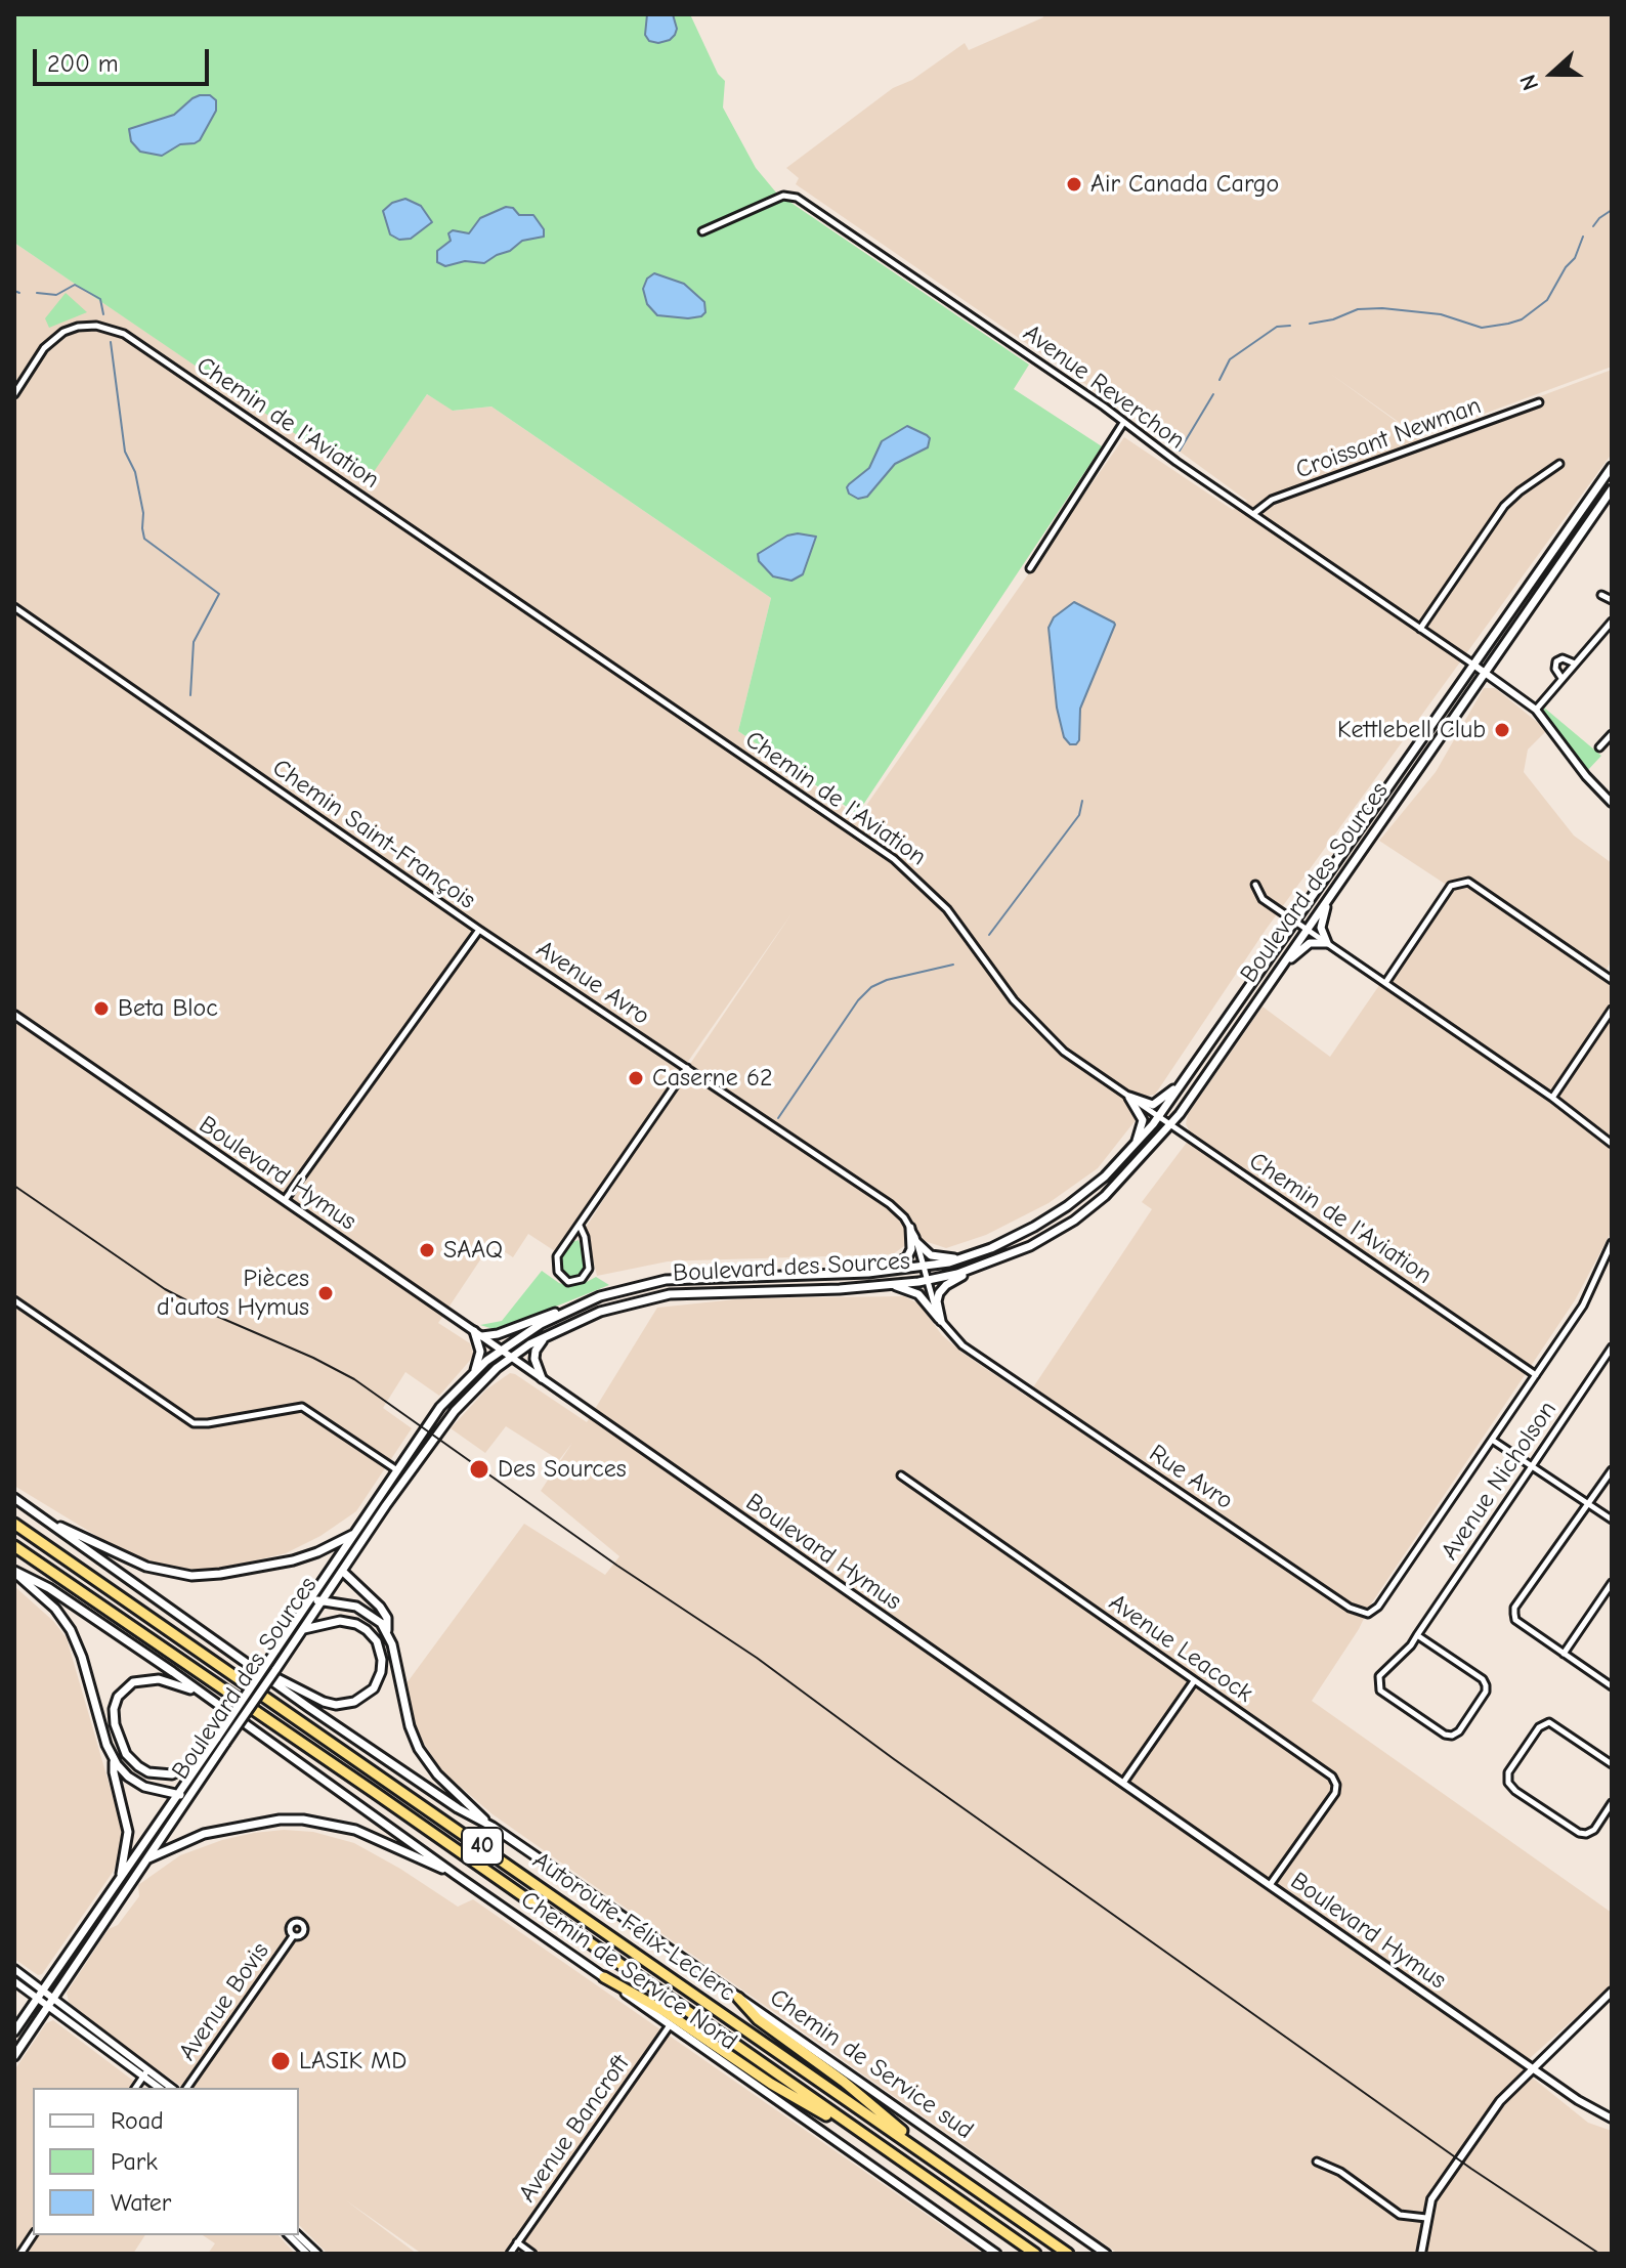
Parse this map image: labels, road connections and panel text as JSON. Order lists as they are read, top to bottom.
{
  "streets": {
    "highway": ["40", "Autoroute Félix-Leclerc"],
    "main road": ["Boulevard des Sources", "Chemin de Service Nord", "Chemin de Service sud"],
    "street": [
      "Avenue Reverchon",
      "Chemin de l'Aviation",
      "Croissant Newman",
      "Chemin Saint-François",
      "Avenue Avro",
      "Boulevard Hymus",
      "Rue Avro",
      "Avenue Nicholson",
      "Avenue Leacock",
      "Avenue Bovis",
      "Avenue Bancroft"
    ]
  },
  "crossings": [
    ["Avenue Reverchon", "Croissant Newman"],
    ["Avenue Reverchon", "Boulevard des Sources"],
    ["Chemin de l'Aviation", "Boulevard des Sources"],
    ["Chemin de l'Aviation", "Rue Avro"],
    ["Chemin Saint-François", "Avenue Avro"],
    ["Chemin Saint-François", "Boulevard Hymus"],
    ["Boulevard des Sources", "Boulevard Hymus"],
    ["Boulevard des Sources", "Rue Avro"],
    ["Avenue Avro", "Rue Avro"],
    ["Boulevard Hymus", "Avenue Leacock"],
    ["Chemin de Service Nord", "Avenue Bancroft"]
  ],
  "places": [
    "Air Canada Cargo",
    "Kettlebell Club",
    "Beta Bloc",
    "Caserne 62",
    "SAAQ",
    "Pièces d'autos Hymus",
    "Des Sources",
    "LASIK MD"
  ],
  "legend": ["Road", "Park", "Water"],
  "scale_bar": "200 m",
  "north": "left"
}
